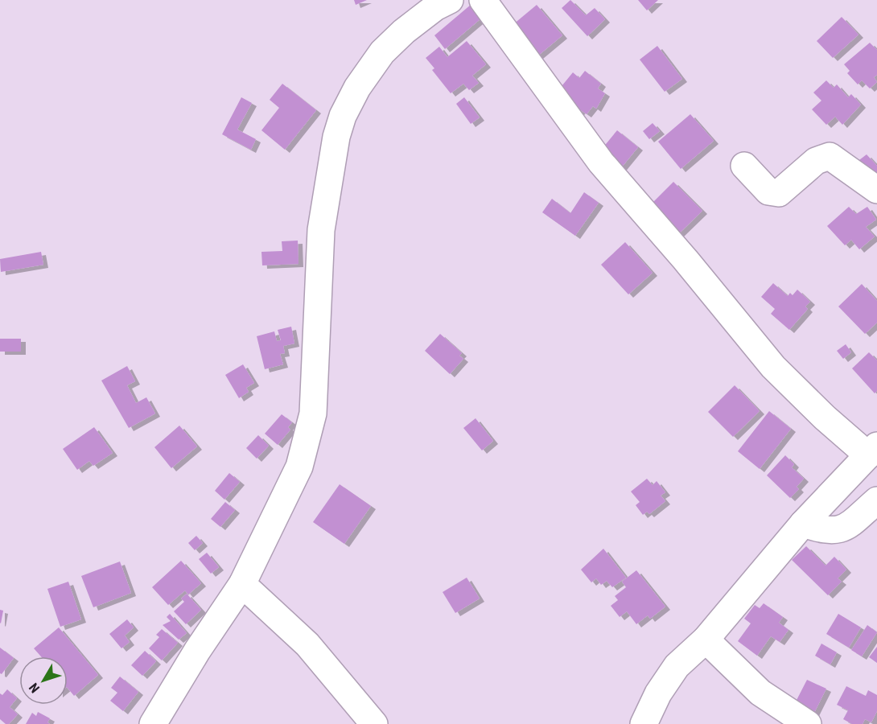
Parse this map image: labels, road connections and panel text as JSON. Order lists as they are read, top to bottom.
{
  "north": "bottom left"
}
